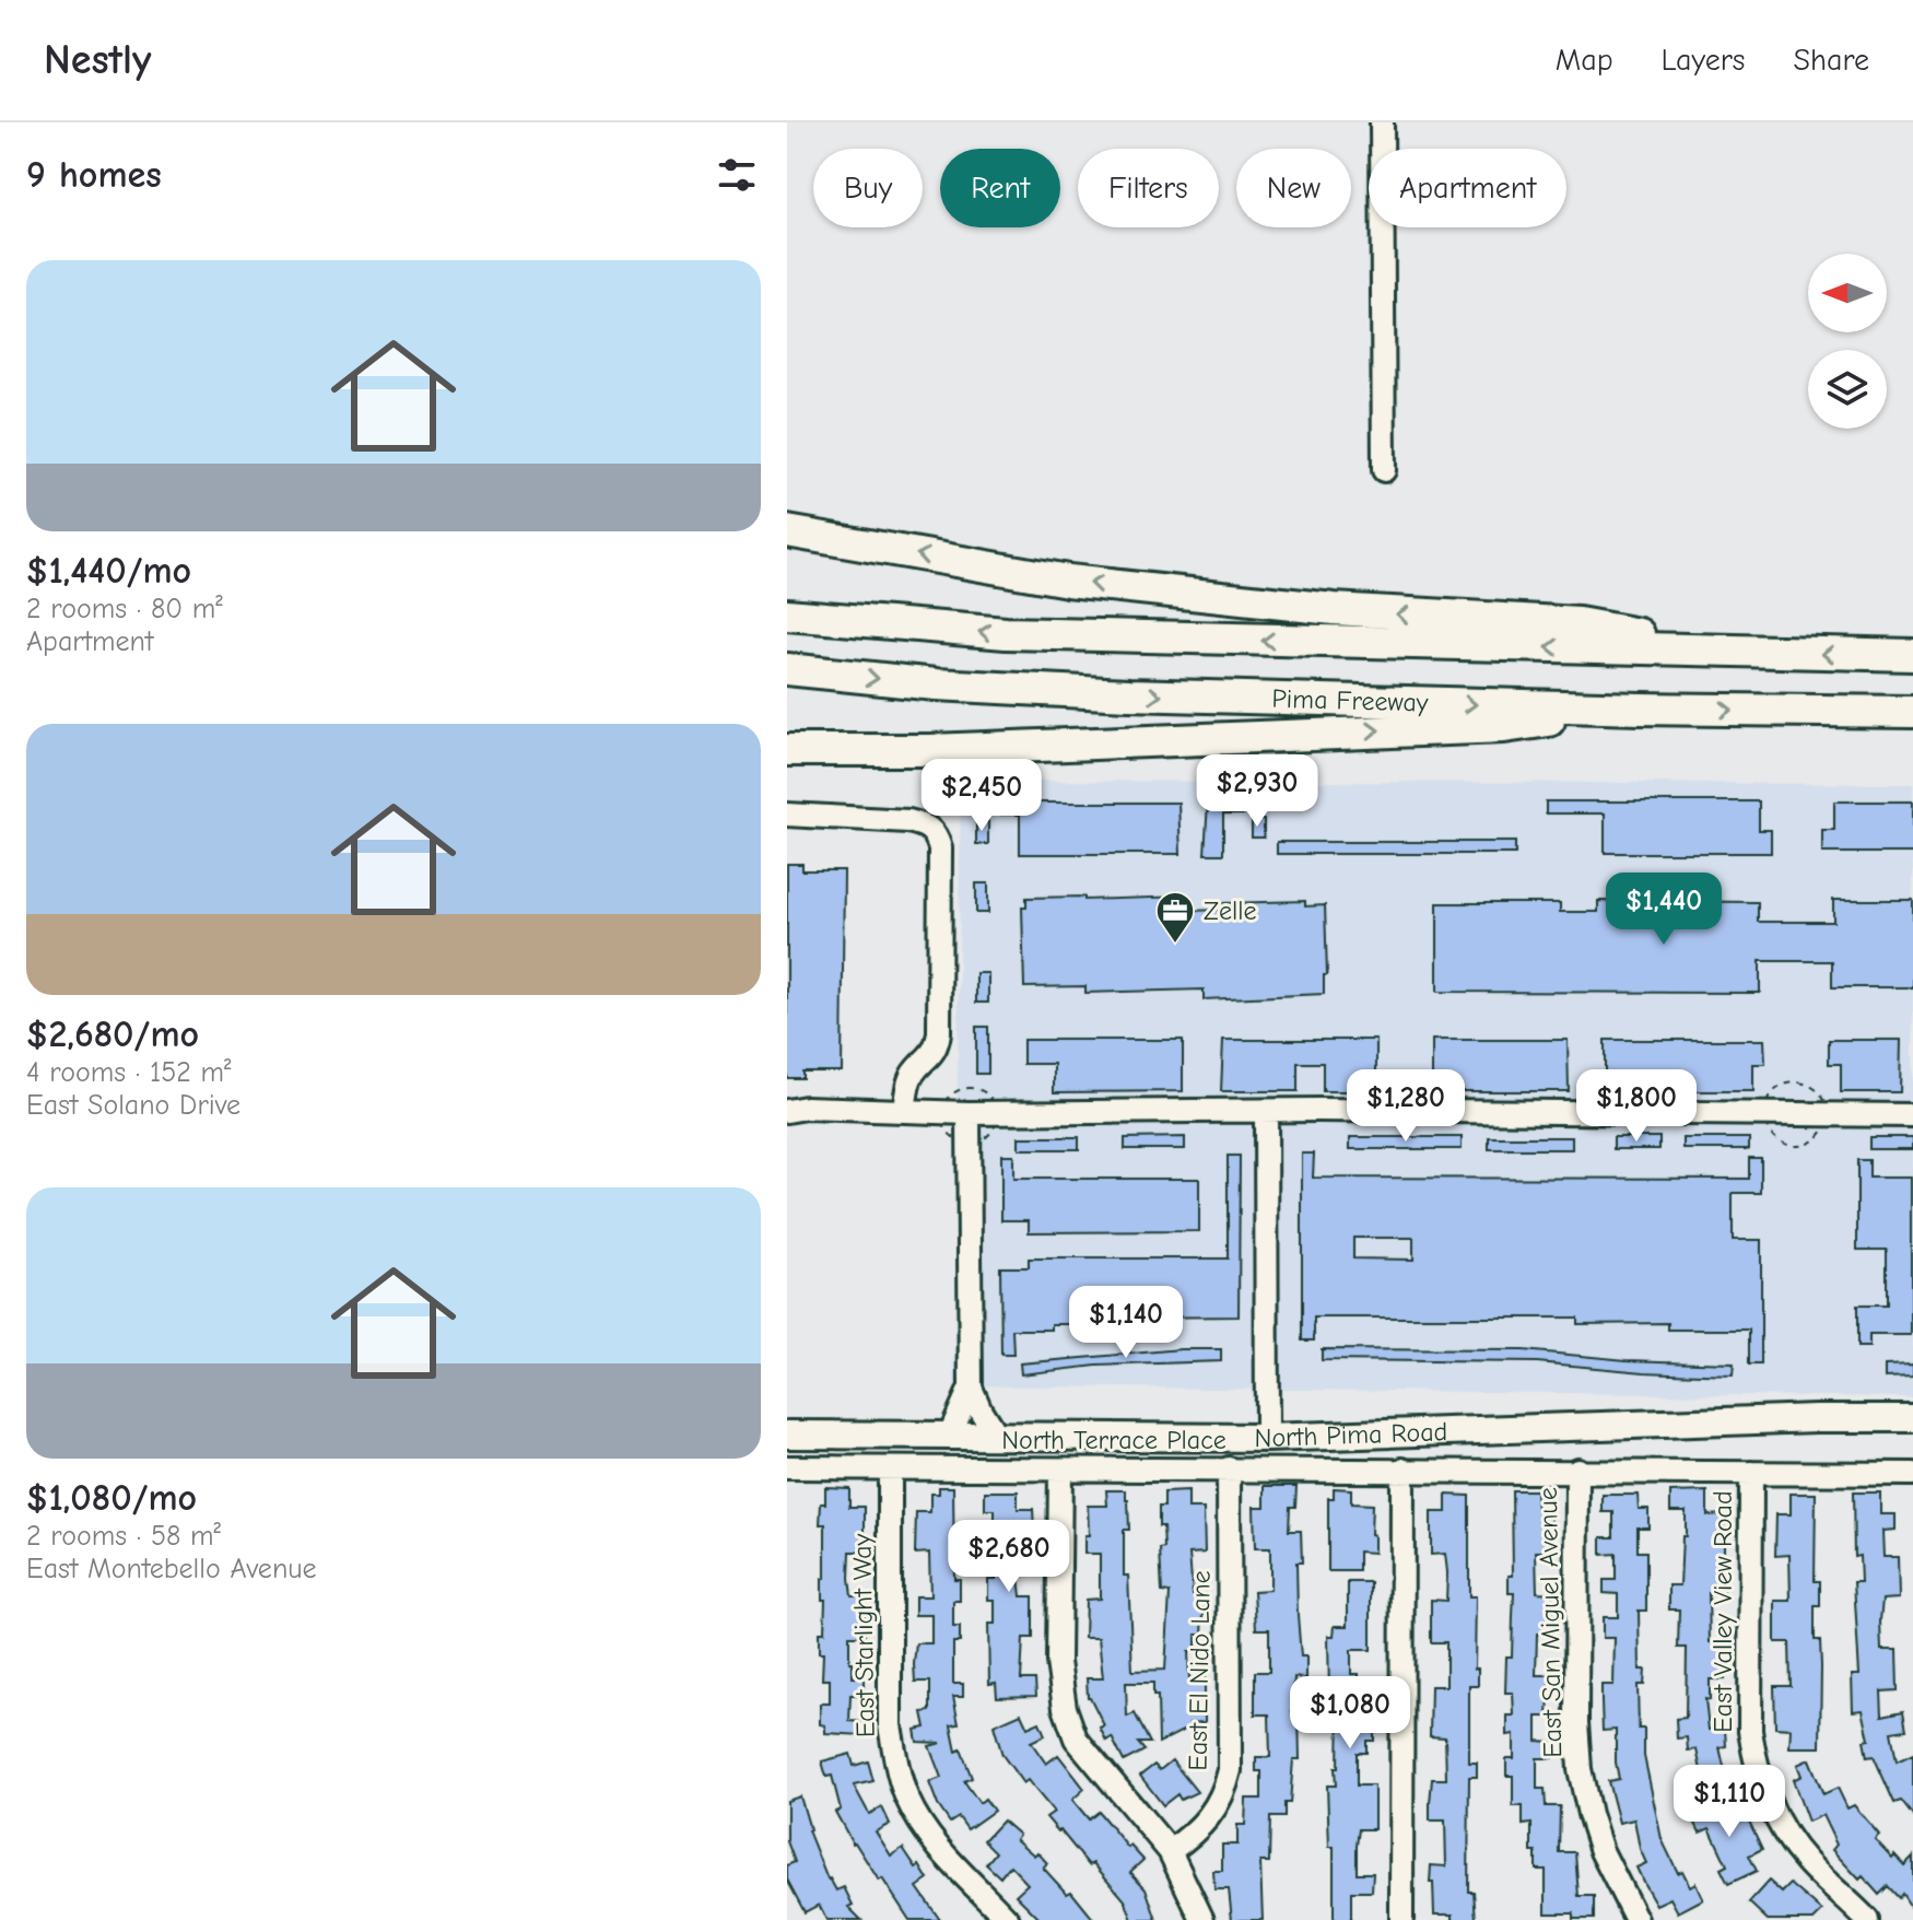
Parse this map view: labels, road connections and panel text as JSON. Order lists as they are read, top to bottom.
{
  "streets": {
    "highway": ["Pima Freeway"],
    "main road": ["North Pima Road"],
    "street": [
      "North Terrace Place",
      "East Valley View Road",
      "East San Miguel Avenue",
      "East Starlight Way",
      "East El Nido Lane"
    ]
  },
  "crossings": [
    ["North Terrace Place", "East Valley View Road"],
    ["North Terrace Place", "East San Miguel Avenue"],
    ["North Terrace Place", "East Starlight Way"],
    ["North Terrace Place", "East El Nido Lane"]
  ],
  "places": {
    "office": ["Zelle"]
  },
  "north": "left",
  "page": {
    "header": "Nestly",
    "nav": ["Map", "Layers", "Share"],
    "heading": "9 homes",
    "chip": [
      "Buy",
      "Rent",
      "Filters",
      "New",
      "Apartment"
    ],
    "list": [
      {
        "name": "$1,440/mo",
        "note": "2 rooms · 80 m² · Apartment"
      },
      {
        "name": "$2,680/mo",
        "note": "4 rooms · 152 m² · East Solano Drive"
      },
      {
        "name": "$1,080/mo",
        "note": "2 rooms · 58 m² · East Montebello Avenue"
      }
    ],
    "price": [
      "$2,930",
      "$2,450",
      "$1,440",
      "$1,280",
      "$1,800",
      "$1,140",
      "$2,680",
      "$1,080",
      "$1,110"
    ]
  }
}
